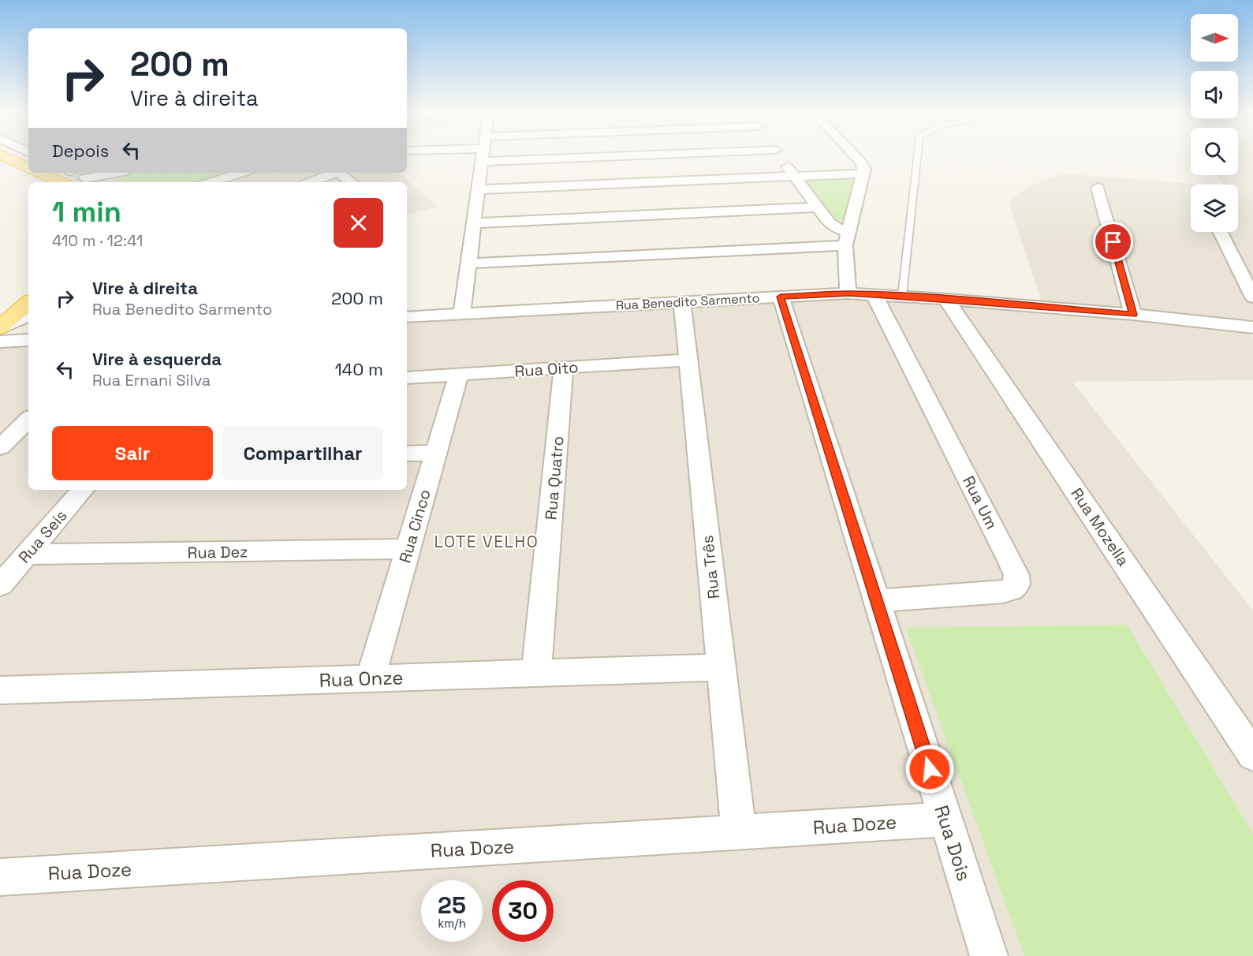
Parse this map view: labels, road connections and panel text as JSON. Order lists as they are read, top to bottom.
{
  "streets": {
    "street": [
      "Rua Benedito Sarmento",
      "Rua Oito",
      "Rua Quatro",
      "Rua Um",
      "Rua Cinco",
      "Rua Mozella",
      "Rua Seis",
      "Rua Dez",
      "Rua Três",
      "Rua Onze",
      "Rua Doze",
      "Rua Dois"
    ]
  },
  "crossings": [
    ["Rua Benedito Sarmento", "Rua Um"],
    ["Rua Benedito Sarmento", "Rua Mozella"],
    ["Rua Benedito Sarmento", "Rua Três"],
    ["Rua Benedito Sarmento", "Rua Dois"],
    ["Rua Oito", "Rua Quatro"],
    ["Rua Oito", "Rua Cinco"],
    ["Rua Oito", "Rua Três"],
    ["Rua Quatro", "Rua Onze"],
    ["Rua Um", "Rua Dois"],
    ["Rua Cinco", "Rua Dez"],
    ["Rua Cinco", "Rua Onze"],
    ["Rua Seis", "Rua Dez"],
    ["Rua Três", "Rua Onze"],
    ["Rua Três", "Rua Doze"],
    ["Rua Doze", "Rua Dois"]
  ],
  "districts": ["LOTE VELHO"],
  "north": "right",
  "page": {
    "turn": ["200 m", "Vire à direita"],
    "then": "Depois",
    "heading": ["1 min", "410 m · 12:41"],
    "list": [
      {
        "name": "Vire à direita",
        "note": "Rua Benedito Sarmento",
        "value": "200 m"
      },
      {
        "name": "Vire à esquerda",
        "note": "Rua Ernani Silva",
        "value": "140 m"
      }
    ],
    "buttons": ["Sair", "Compartilhar"],
    "speed": "25 km/h",
    "limit": "30"
  }
}
